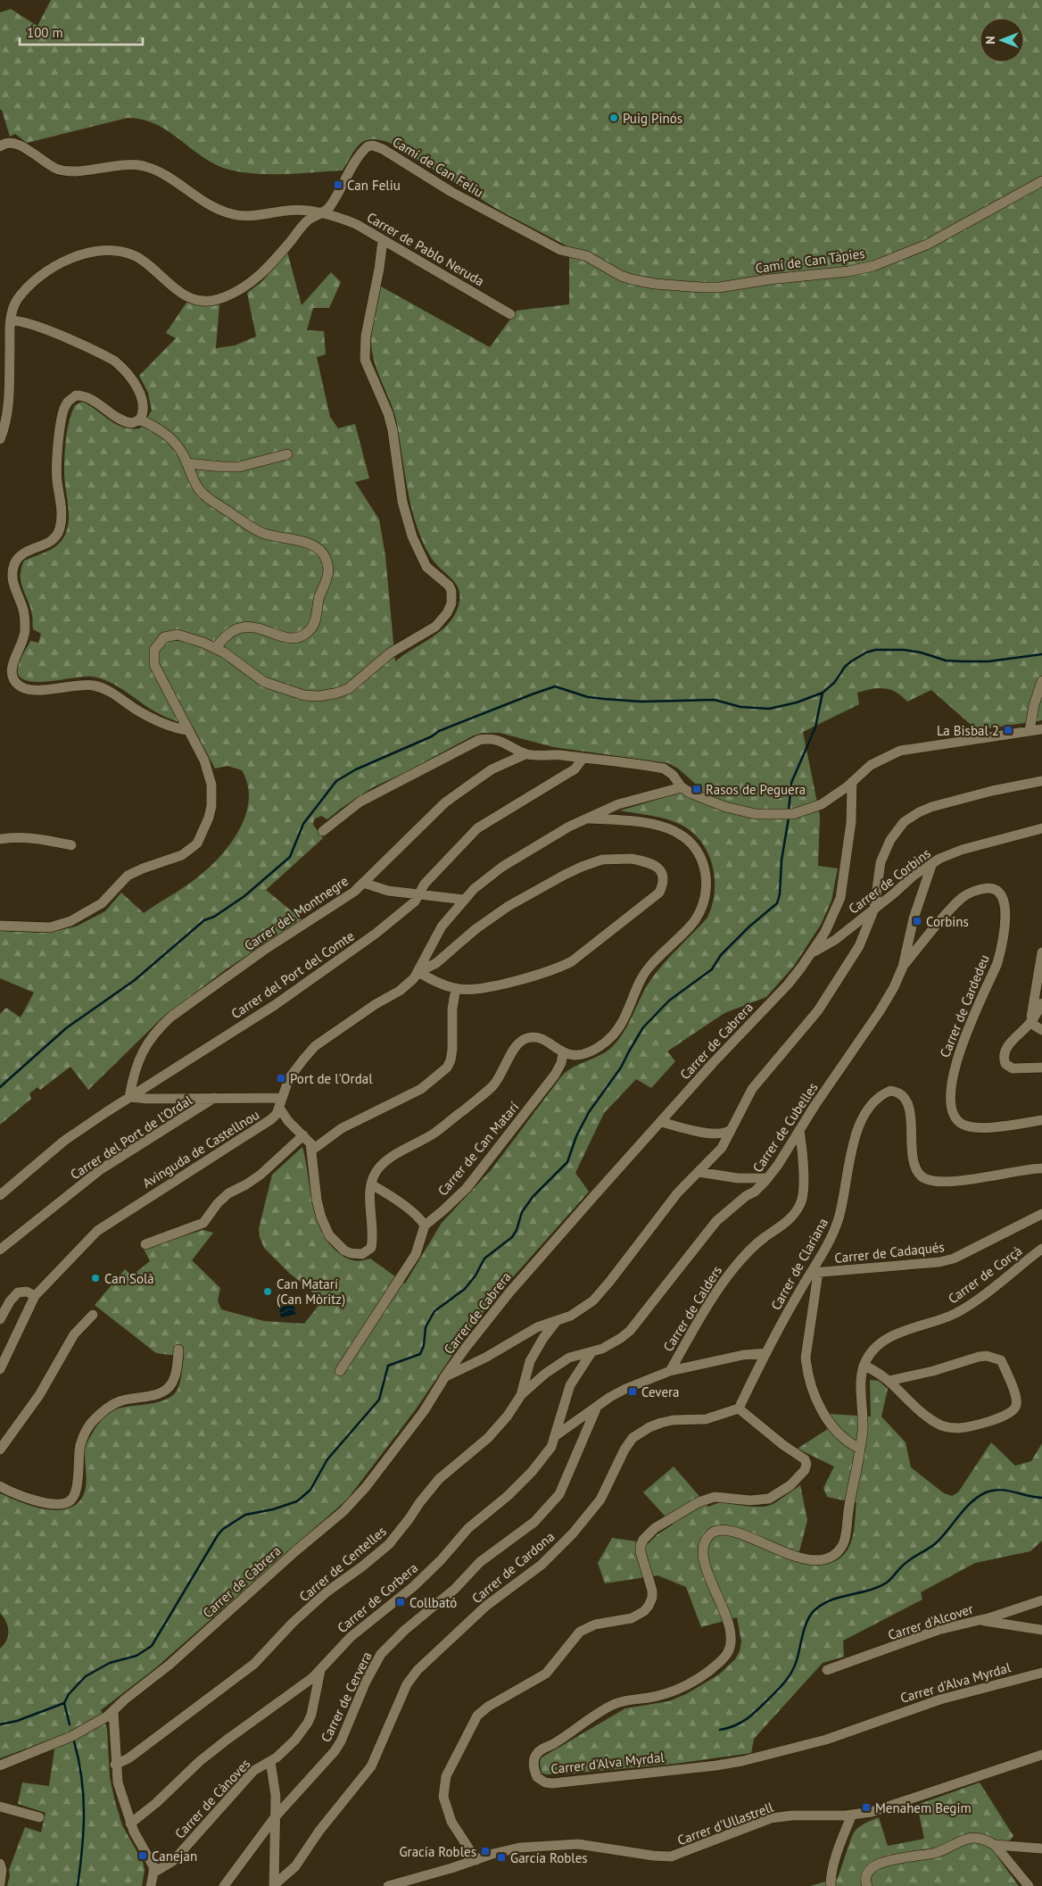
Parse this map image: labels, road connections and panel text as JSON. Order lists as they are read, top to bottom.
{
  "streets": {
    "street": [
      "Camí de Can Feliu",
      "Carrer de Pablo Neruda",
      "Camí de Can Tàpies",
      "Carrer de Corbins",
      "Carrer del Montnegre",
      "Carrer del Port del Comte",
      "Carrer de Cardedeu",
      "Carrer de Cabrera",
      "Carrer de Cubelles",
      "Carrer del Port de l'Ordal",
      "Avinguda de Castellnou",
      "Carrer de Can Matarí",
      "Carrer de Cadaqués",
      "Carrer de Clariana",
      "Carrer de Corçà",
      "Carrer de Calders",
      "Carrer de Centelles",
      "Carrer de Cardona",
      "Carrer de Corbera",
      "Carrer d'Alcover",
      "Carrer d'Alva Myrdal",
      "Carrer de Cervera",
      "Carrer de Cànoves",
      "Carrer d'Ullastrell"
    ]
  },
  "crossings": [
    ["Camí de Can Feliu", "Carrer de Pablo Neruda"],
    ["Camí de Can Feliu", "Camí de Can Tàpies"],
    ["Carrer de Corbins", "Carrer de Cabrera"],
    ["Carrer de Corbins", "Carrer de Cubelles"],
    ["Carrer del Montnegre", "Carrer del Port del Comte"],
    ["Carrer de Cardedeu", "Carrer de Cubelles"],
    ["Carrer de Cubelles", "Carrer de Calders"],
    ["Carrer de Cubelles", "Carrer de Centelles"],
    ["Carrer de Cubelles", "Carrer de Corbera"],
    ["Carrer de Cadaqués", "Carrer de Clariana"],
    ["Carrer de Clariana", "Carrer de Cardona"],
    ["Carrer de Corçà", "Carrer d'Alva Myrdal"],
    ["Carrer de Corbera", "Carrer de Cànoves"]
  ],
  "places": {
    "other": ["Puig Pinós", "Can Solà", "Can Matarí (Can Mòritz)"],
    "transit": [
      "Can Feliu",
      "La Bisbal 2",
      "Rasos de Peguera",
      "Corbins",
      "Port de l'Ordal",
      "Cevera",
      "Collbató",
      "Menahem Begim",
      "Gracía Robles",
      "Canejan",
      "García Robles"
    ]
  },
  "scale_bar": "100 m",
  "north": "left"
}
